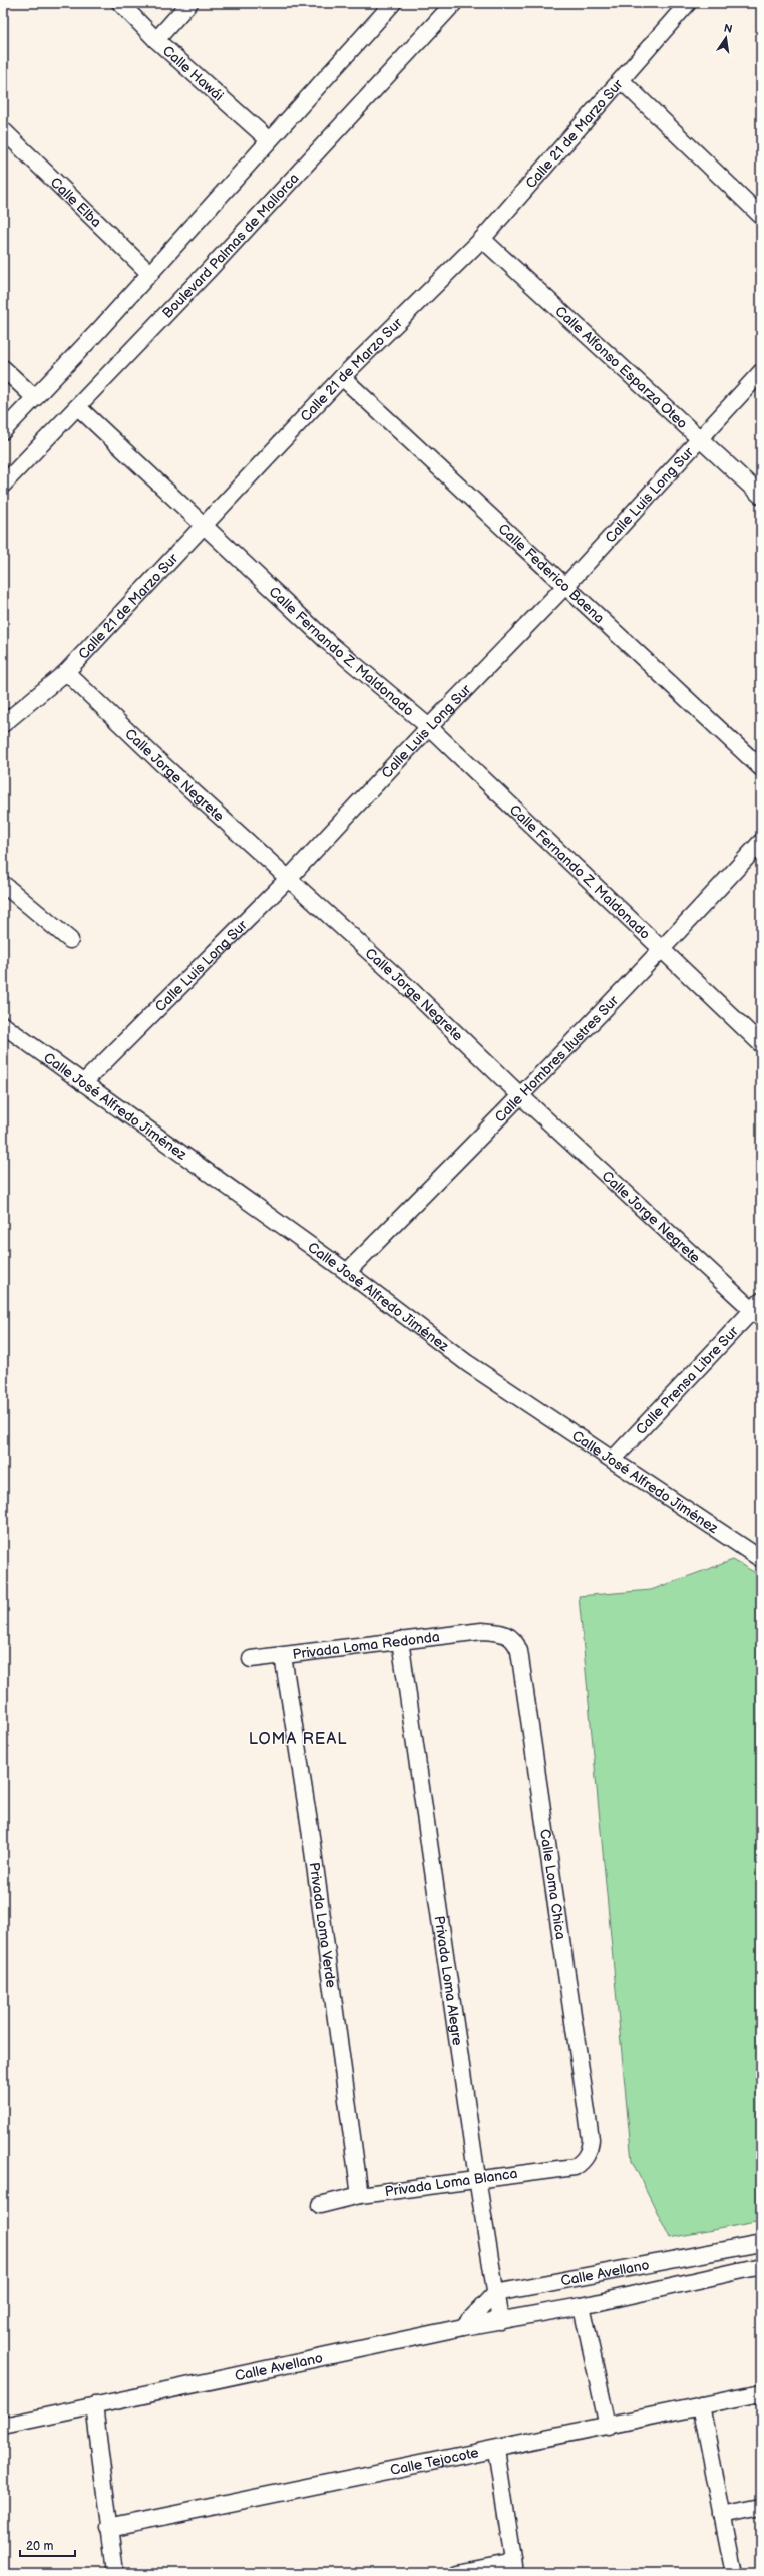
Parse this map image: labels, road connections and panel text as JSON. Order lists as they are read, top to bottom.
{
  "streets": {
    "street": [
      "Calle Hawái",
      "Calle 21 de Marzo Sur",
      "Calle Elba",
      "Boulevard Palmas de Mallorca",
      "Calle Alfonso Esparza Oteo",
      "Calle Luis Long Sur",
      "Calle Federico Baena",
      "Calle Fernando Z. Maldonado",
      "Calle Jorge Negrete",
      "Calle Hombres Ilustres Sur",
      "Calle José Alfredo Jiménez",
      "Calle Prensa Libre Sur",
      "Privada Loma Redonda",
      "Calle Loma Chica",
      "Privada Loma Verde",
      "Privada Loma Alegre",
      "Privada Loma Blanca",
      "Calle Avellano",
      "Calle Tejocote"
    ]
  },
  "crossings": [
    ["Calle 21 de Marzo Sur", "Calle Alfonso Esparza Oteo"],
    ["Calle 21 de Marzo Sur", "Calle Federico Baena"],
    ["Calle 21 de Marzo Sur", "Calle Fernando Z. Maldonado"],
    ["Calle 21 de Marzo Sur", "Calle Jorge Negrete"],
    ["Boulevard Palmas de Mallorca", "Calle Fernando Z. Maldonado"],
    ["Calle Alfonso Esparza Oteo", "Calle Luis Long Sur"],
    ["Calle Luis Long Sur", "Calle Federico Baena"],
    ["Calle Luis Long Sur", "Calle Fernando Z. Maldonado"],
    ["Calle Luis Long Sur", "Calle Jorge Negrete"],
    ["Calle Luis Long Sur", "Calle José Alfredo Jiménez"],
    ["Calle Fernando Z. Maldonado", "Calle Hombres Ilustres Sur"],
    ["Calle Jorge Negrete", "Calle Hombres Ilustres Sur"],
    ["Calle Jorge Negrete", "Calle Prensa Libre Sur"],
    ["Calle Hombres Ilustres Sur", "Calle José Alfredo Jiménez"],
    ["Calle José Alfredo Jiménez", "Calle Prensa Libre Sur"],
    ["Privada Loma Redonda", "Calle Loma Chica"],
    ["Privada Loma Redonda", "Privada Loma Verde"],
    ["Privada Loma Redonda", "Privada Loma Alegre"],
    ["Calle Loma Chica", "Privada Loma Blanca"],
    ["Privada Loma Verde", "Privada Loma Blanca"],
    ["Privada Loma Alegre", "Privada Loma Blanca"],
    ["Privada Loma Alegre", "Calle Avellano"]
  ],
  "districts": ["LOMA REAL"],
  "scale_bar": "20 m",
  "north": "top"
}
